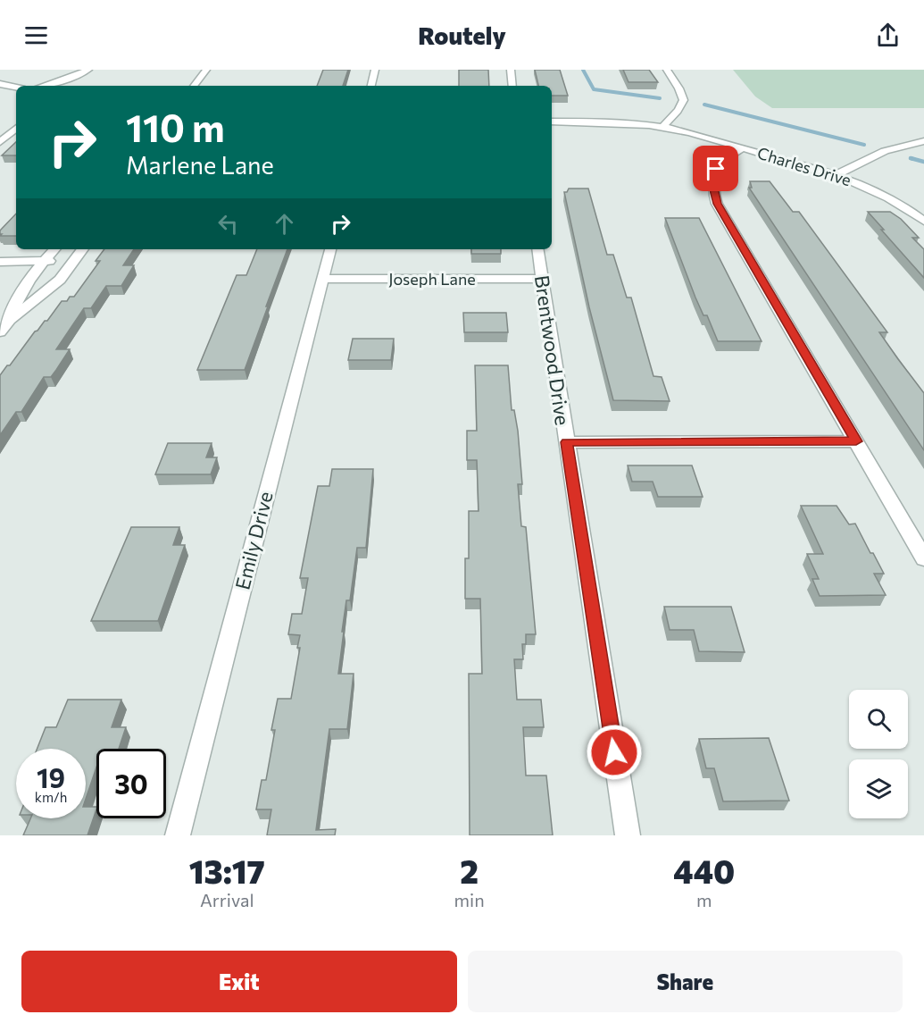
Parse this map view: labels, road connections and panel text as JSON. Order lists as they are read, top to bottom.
{
  "streets": {
    "street": [
      "Charles Drive",
      "Joseph Lane",
      "Brentwood Drive",
      "Emily Drive"
    ]
  },
  "crossings": [
    ["Joseph Lane", "Brentwood Drive"],
    ["Joseph Lane", "Emily Drive"]
  ],
  "page": {
    "header": "Routely",
    "turn": ["110 m", "Marlene Lane"],
    "speed": "19 km/h",
    "limit": "30",
    "eta": [
      "13:17",
      "Arrival",
      "2",
      "min",
      "440",
      "m"
    ],
    "buttons": ["Exit", "Share"]
  }
}
